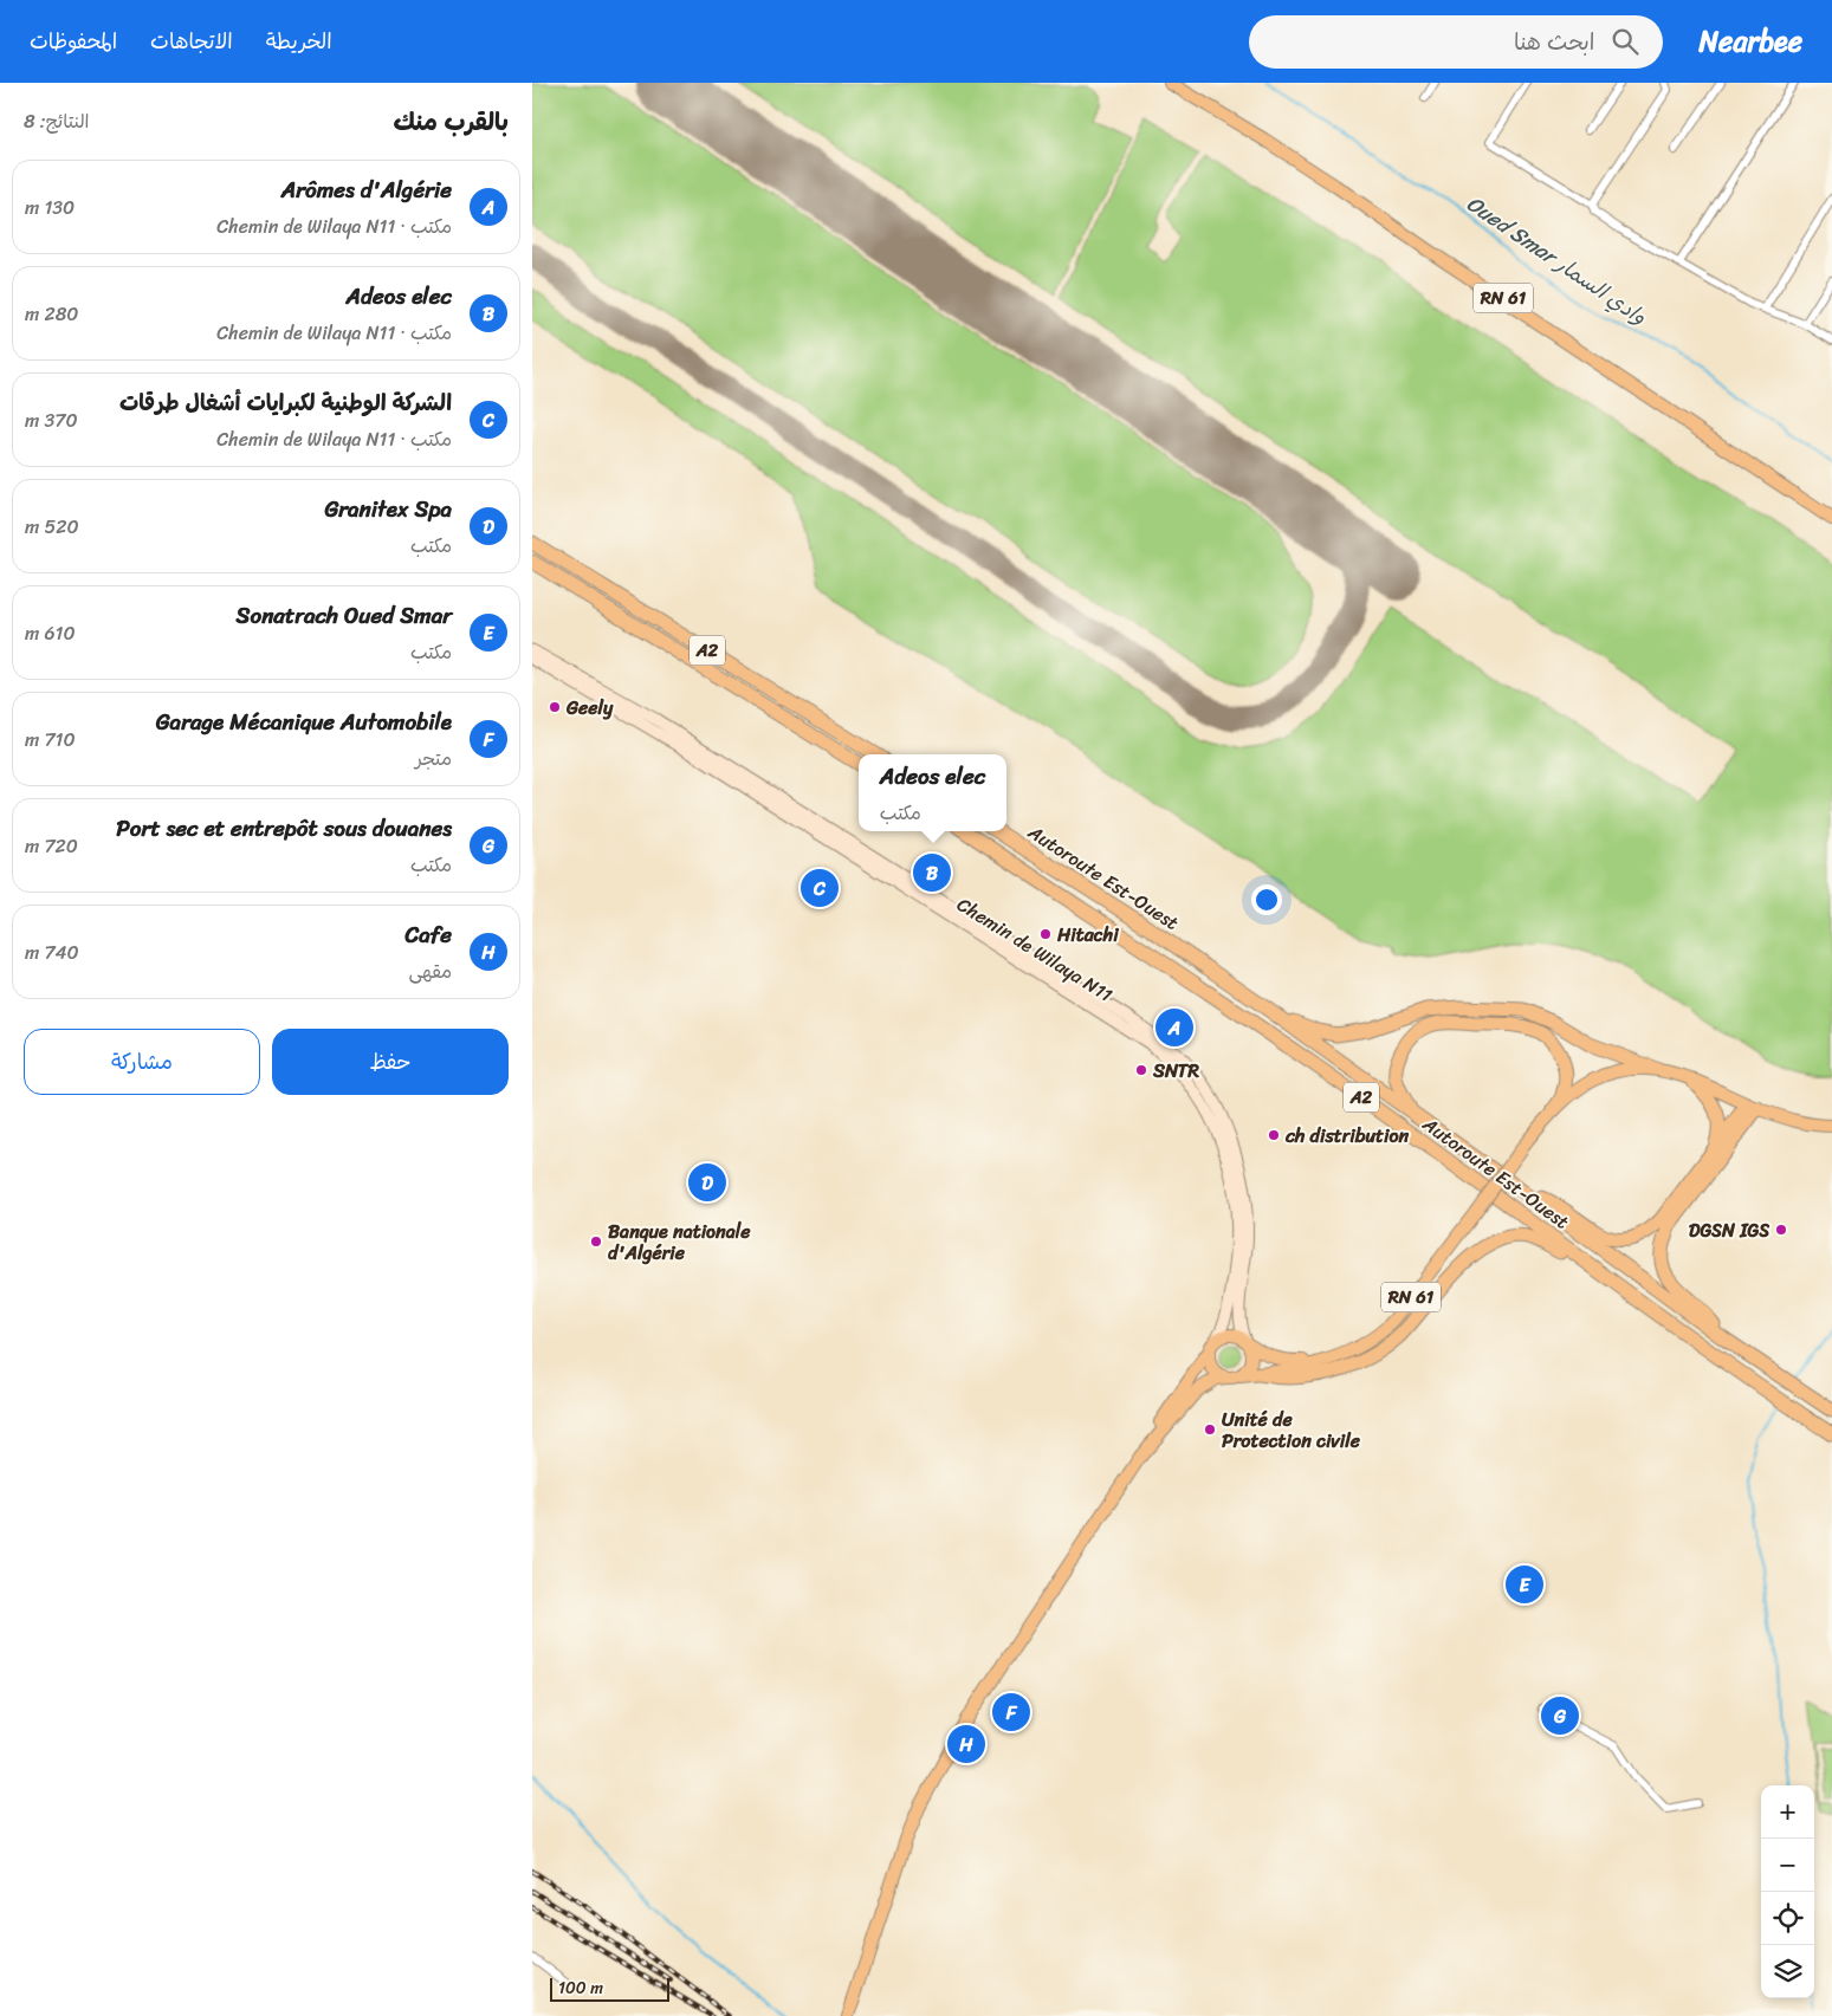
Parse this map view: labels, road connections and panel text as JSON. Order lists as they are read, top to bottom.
{
  "streets": {
    "highway": ["A2", "Autoroute Est-Ouest"],
    "main road": ["RN 61", "Chemin de Wilaya N11"]
  },
  "crossings": [
    ["RN 61", "Chemin de Wilaya N11"]
  ],
  "water": ["Oued Smar وادي السمار"],
  "places": [
    "Geely",
    "Hitachi",
    "SNTR",
    "ch distribution",
    "DGSN IGS",
    "Banque nationale d'Algérie",
    "Unité de Protection civile"
  ],
  "scale_bar": "100 m",
  "page": {
    "header": "Nearbee",
    "search": "ابحث هنا",
    "nav": ["الخريطة", "الاتجاهات", "المحفوظات"],
    "heading": ["بالقرب منك", "النتائج: 8"],
    "list": [
      {
        "mark": "A",
        "name": "Arômes d'Algérie",
        "note": "مكتب · Chemin de Wilaya N11",
        "value": "130 m"
      },
      {
        "mark": "B",
        "name": "Adeos elec",
        "note": "مكتب · Chemin de Wilaya N11",
        "value": "280 m"
      },
      {
        "mark": "C",
        "name": "الشركة الوطنية لكبرايات أشغال طرقات",
        "note": "مكتب · Chemin de Wilaya N11",
        "value": "370 m"
      },
      {
        "mark": "D",
        "name": "Granitex Spa",
        "note": "مكتب",
        "value": "520 m"
      },
      {
        "mark": "E",
        "name": "Sonatrach Oued Smar",
        "note": "مكتب",
        "value": "610 m"
      },
      {
        "mark": "F",
        "name": "Garage Mécanique Automobile",
        "note": "متجر",
        "value": "710 m"
      },
      {
        "mark": "G",
        "name": "Port sec et entrepôt sous douanes",
        "note": "مكتب",
        "value": "720 m"
      },
      {
        "mark": "H",
        "name": "Cafe",
        "note": "مقهى",
        "value": "740 m"
      }
    ],
    "popup": ["Adeos elec", "مكتب"],
    "pins": [
      "B",
      "C",
      "A",
      "D",
      "E",
      "F",
      "G",
      "H"
    ],
    "buttons": ["حفظ", "مشاركة"],
    "map_buttons": ["+", "−"],
    "scale": "100 m"
  }
}
